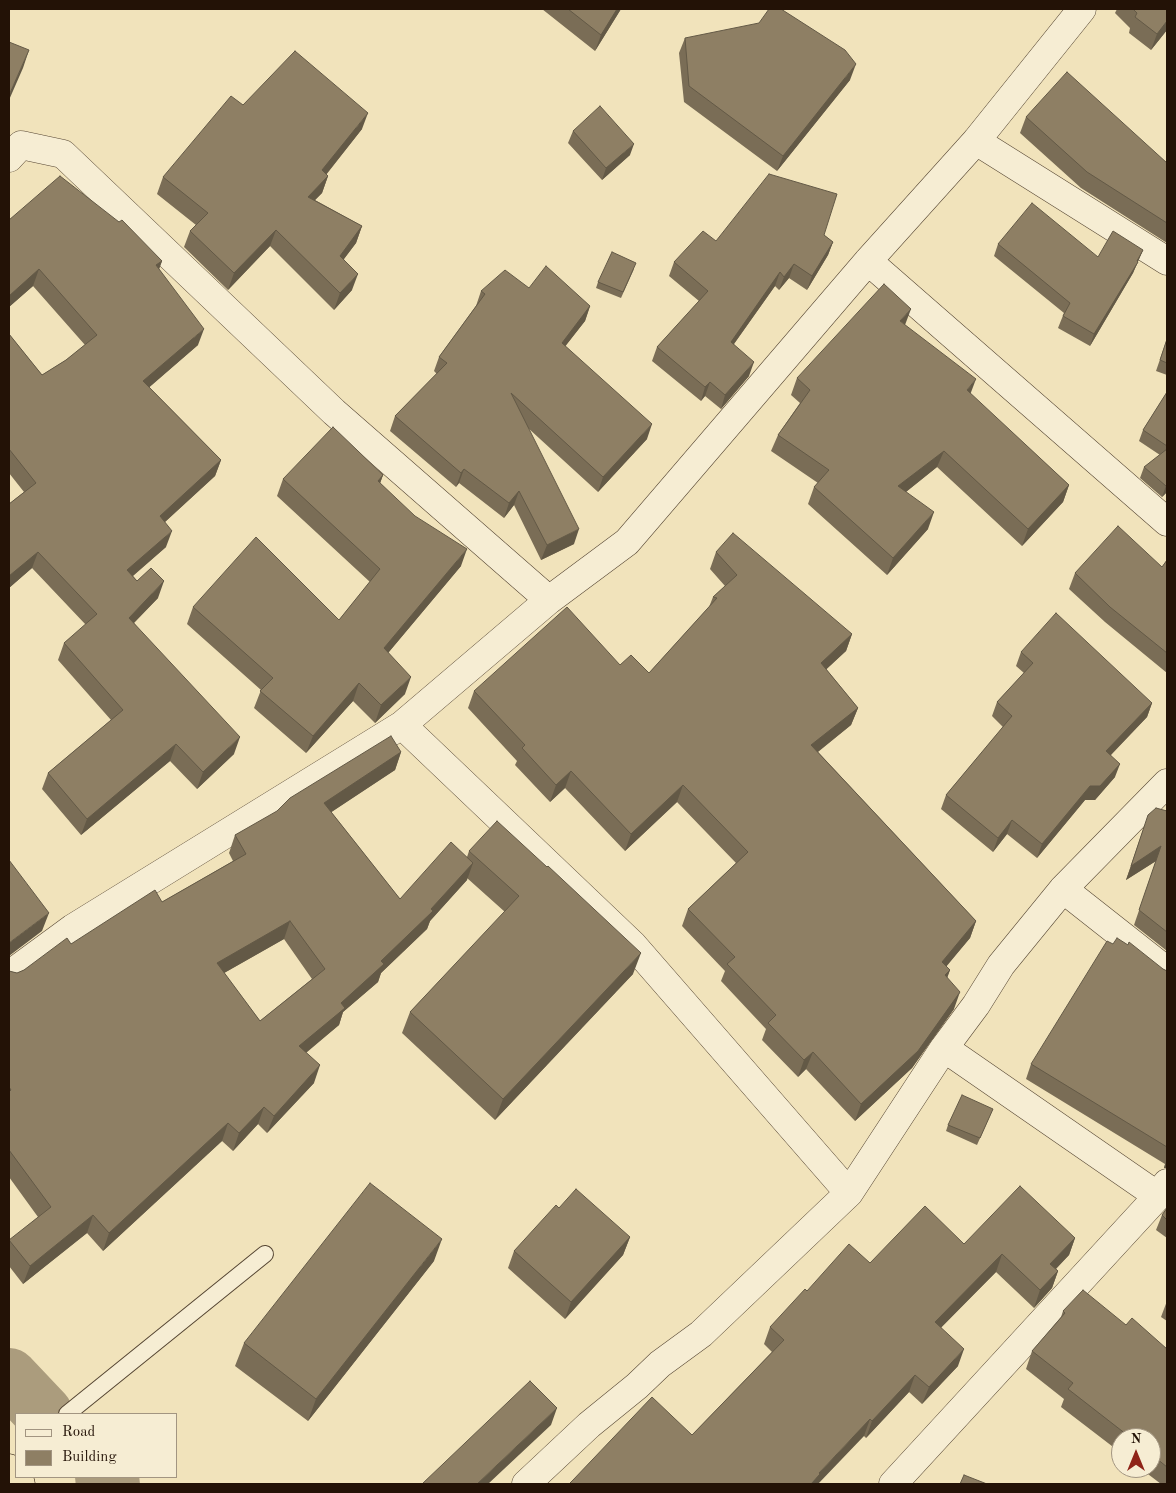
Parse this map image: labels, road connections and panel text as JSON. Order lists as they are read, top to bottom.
{
  "legend": ["Road", "Building"],
  "north": "top"
}
